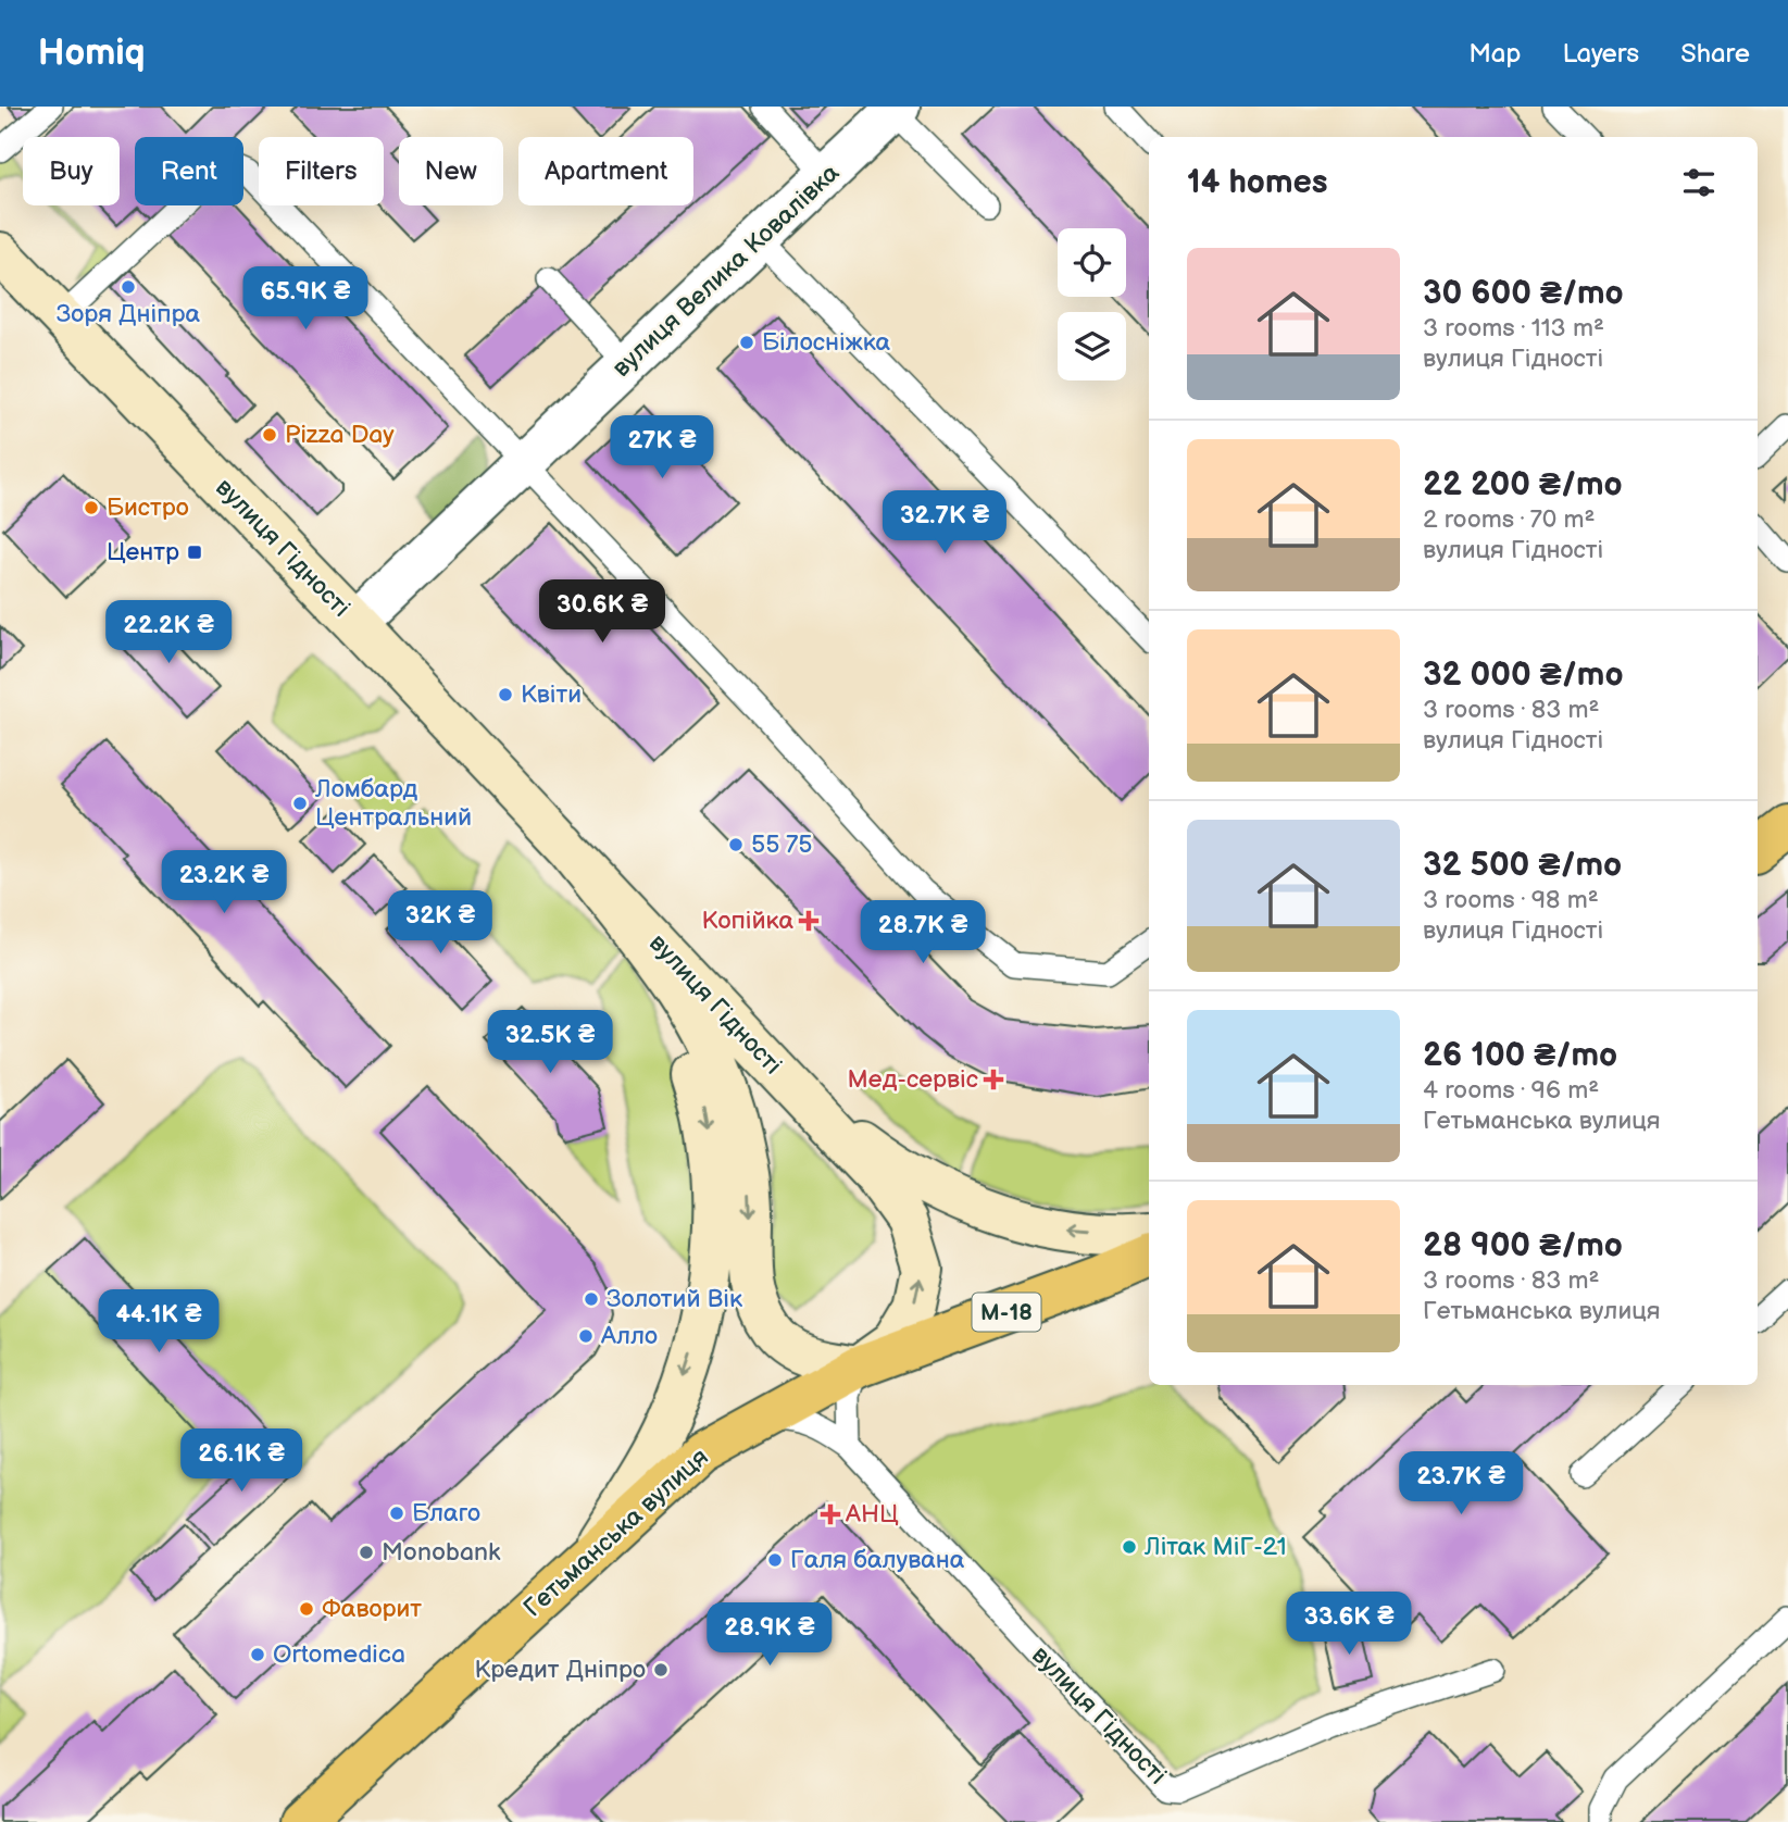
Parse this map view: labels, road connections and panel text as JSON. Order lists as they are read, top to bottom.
{
  "streets": {
    "highway": ["М-18", "Гетьманська вулиця"],
    "main road": ["вулиця Гідності"],
    "street": ["вулиця Велика Ковалівка"]
  },
  "crossings": [
    ["вулиця Велика Ковалівка", "вулиця Гідності"],
    ["вулиця Гідності", "Гетьманська вулиця"]
  ],
  "places": {
    "other": [
      "Зоря Дніпра",
      "Білосніжка",
      "Pizza Day",
      "Бистро",
      "Квіти",
      "Ломбард Центральний",
      "55 75",
      "Золотий Вік",
      "Алло",
      "Благо",
      "Літак МіГ-21",
      "Monobank",
      "Галя балувана",
      "Фаворит",
      "Ortomedica",
      "Кредит Дніпро"
    ],
    "transit": ["Центр"],
    "health": ["Копійка", "Мед-сервіс", "АНЦ"]
  },
  "page": {
    "header": "Homiq",
    "nav": ["Map", "Layers", "Share"],
    "chip": [
      "Buy",
      "Rent",
      "Filters",
      "New",
      "Apartment"
    ],
    "heading": "14 homes",
    "list": [
      {
        "name": "30 600 ₴/mo",
        "note": "3 rooms · 113 m² · вулиця Гідності"
      },
      {
        "name": "22 200 ₴/mo",
        "note": "2 rooms · 70 m² · вулиця Гідності"
      },
      {
        "name": "32 000 ₴/mo",
        "note": "3 rooms · 83 m² · вулиця Гідності"
      },
      {
        "name": "32 500 ₴/mo",
        "note": "3 rooms · 98 m² · вулиця Гідності"
      },
      {
        "name": "26 100 ₴/mo",
        "note": "4 rooms · 96 m² · Гетьманська вулиця"
      },
      {
        "name": "28 900 ₴/mo",
        "note": "3 rooms · 83 m² · Гетьманська вулиця"
      }
    ],
    "price": [
      "65.9K ₴",
      "27K ₴",
      "32.7K ₴",
      "30.6K ₴",
      "22.2K ₴",
      "23.2K ₴",
      "32K ₴",
      "28.7K ₴",
      "32.5K ₴",
      "44.1K ₴",
      "26.1K ₴",
      "23.7K ₴",
      "33.6K ₴",
      "28.9K ₴"
    ]
  }
}
